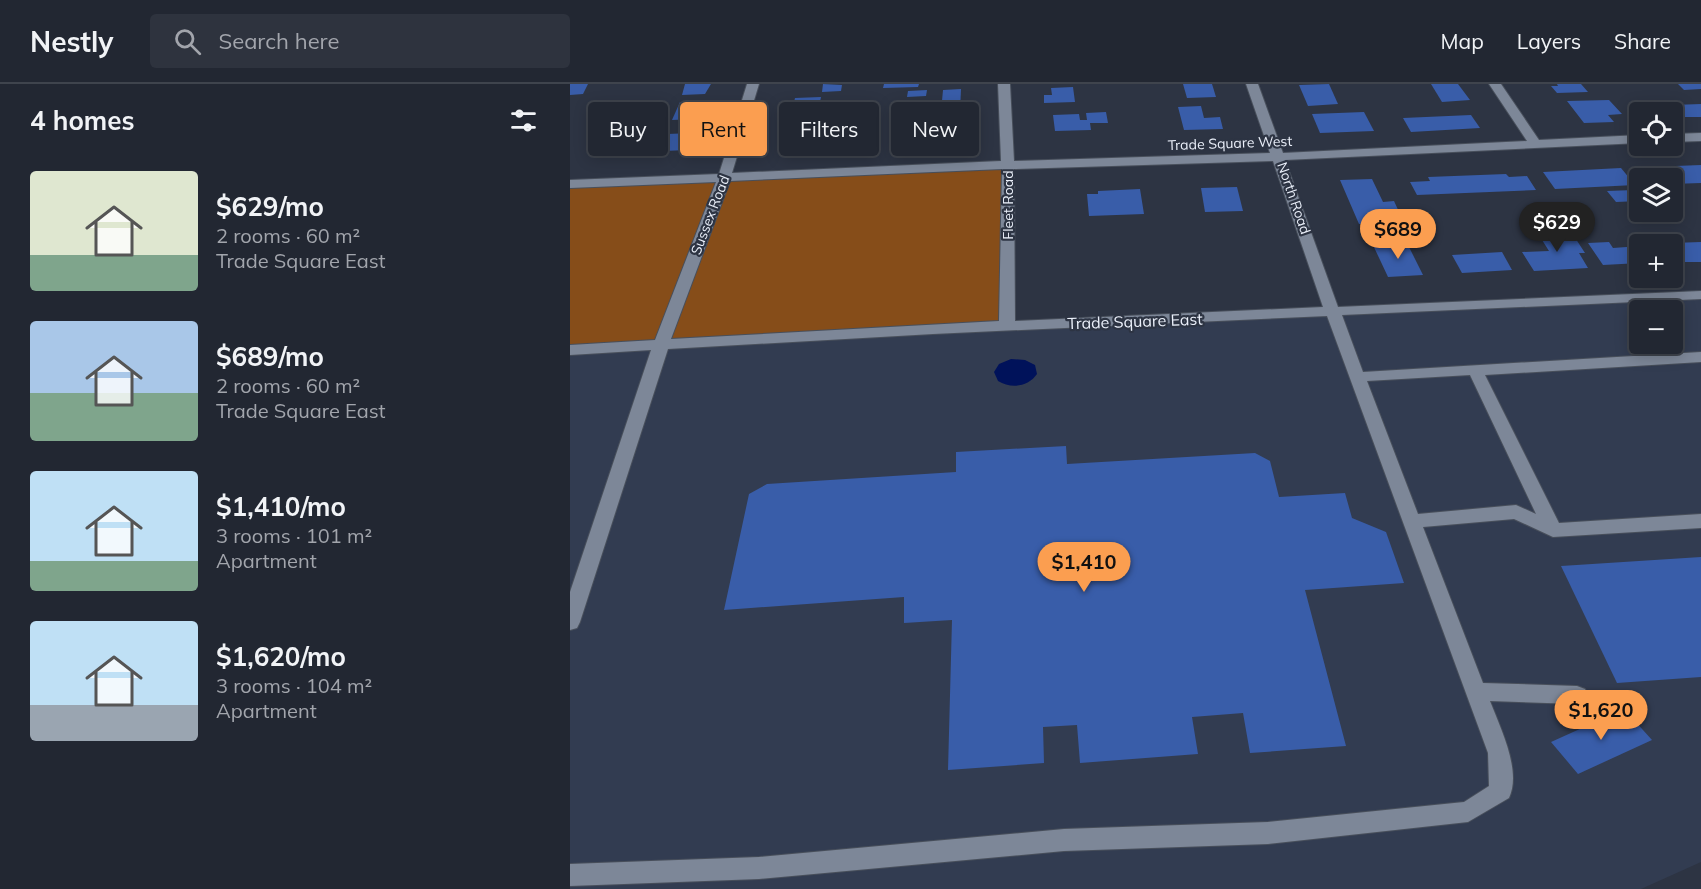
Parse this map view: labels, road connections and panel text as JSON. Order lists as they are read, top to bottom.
{
  "streets": {
    "street": [
      "Trade Square West",
      "North Road",
      "Fleet Road",
      "Sussex Road",
      "Trade Square East"
    ]
  },
  "crossings": [
    ["Trade Square West", "North Road"],
    ["Trade Square West", "Fleet Road"],
    ["Trade Square West", "Sussex Road"],
    ["North Road", "Trade Square East"],
    ["Fleet Road", "Trade Square East"],
    ["Sussex Road", "Trade Square East"]
  ],
  "page": {
    "header": "Nestly",
    "search": "Search here",
    "nav": ["Map", "Layers", "Share"],
    "heading": "4 homes",
    "map_buttons": ["+", "−"],
    "chip": [
      "Buy",
      "Rent",
      "Filters",
      "New"
    ],
    "list": [
      {
        "name": "$629/mo",
        "note": "2 rooms · 60 m² · Trade Square East"
      },
      {
        "name": "$689/mo",
        "note": "2 rooms · 60 m² · Trade Square East"
      },
      {
        "name": "$1,410/mo",
        "note": "3 rooms · 101 m² · Apartment"
      },
      {
        "name": "$1,620/mo",
        "note": "3 rooms · 104 m² · Apartment"
      }
    ],
    "price": [
      "$629",
      "$689",
      "$1,410",
      "$1,620"
    ]
  }
}
